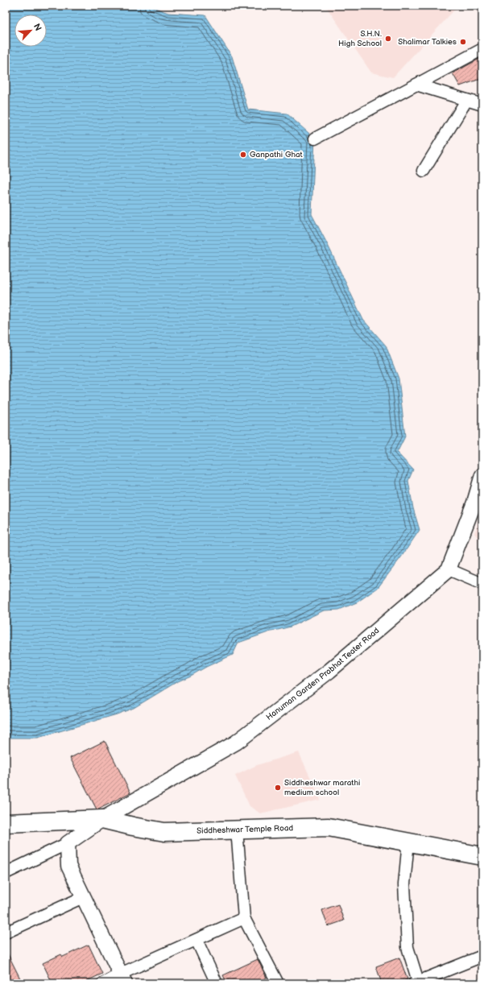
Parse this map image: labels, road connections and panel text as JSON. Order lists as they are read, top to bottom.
{
  "streets": {
    "highway": ["Siddheshwar Temple Road"],
    "street": ["Hanuman Garden Prabhat Teater Road"]
  },
  "crossings": [
    ["Hanuman Garden Prabhat Teater Road", "Siddheshwar Temple Road"]
  ],
  "places": [
    "S.H.N. High School",
    "Shalimar Talkies",
    "Ganpathi Ghat",
    "Siddheshwar marathi medium school"
  ],
  "north": "top right"
}
